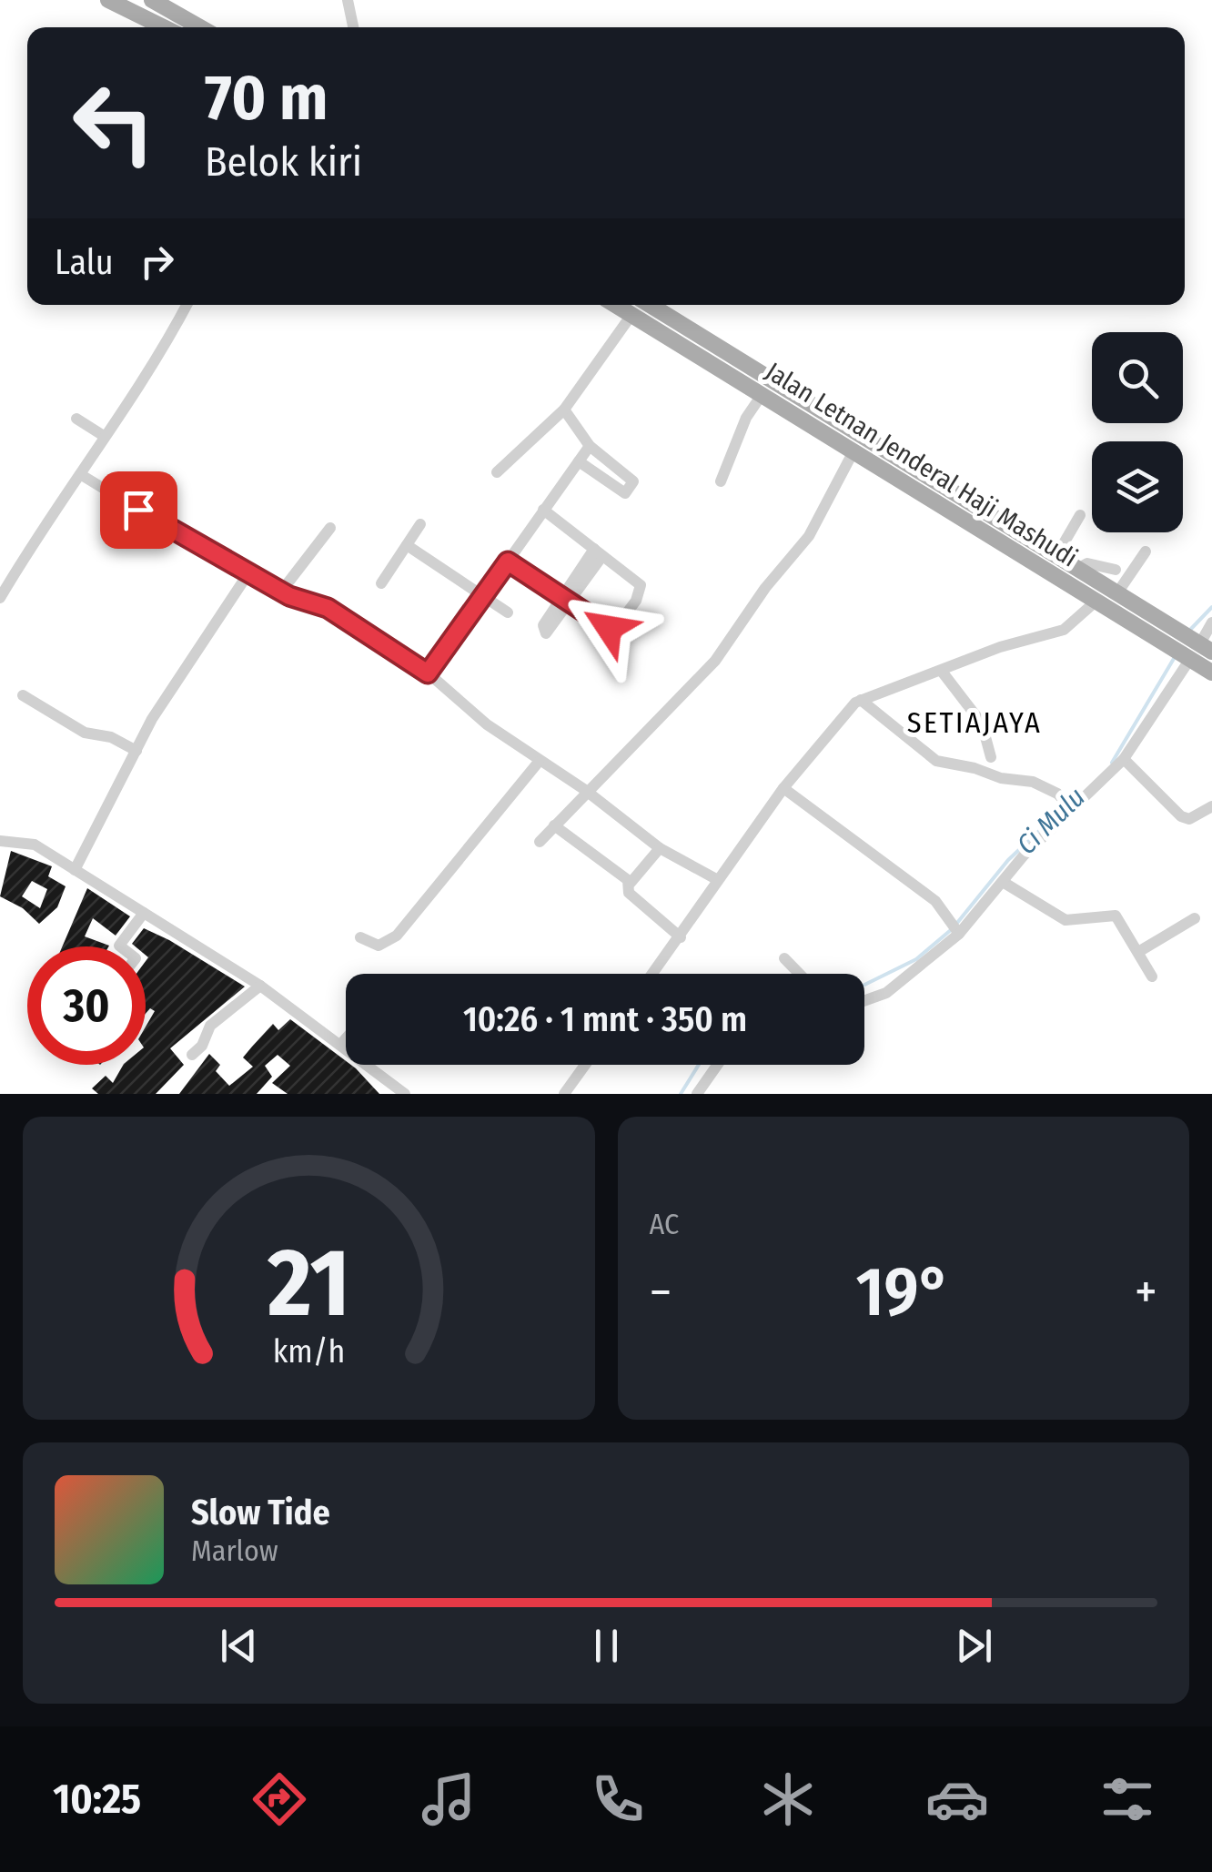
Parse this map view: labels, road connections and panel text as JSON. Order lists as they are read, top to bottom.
{
  "streets": {
    "main road": ["Jalan Letnan Jenderal Haji Mashudi"]
  },
  "districts": ["SETIAJAYA"],
  "water": ["Ci Mulu"],
  "page": {
    "turn": ["70 m", "Belok kiri"],
    "then": "Lalu",
    "limit": "30",
    "trip": "10:26 · 1 mnt · 350 m",
    "tile": "AC",
    "heat": ["−", "19°", "+"],
    "song": ["Slow Tide", "Marlow"],
    "tabs": "10:25",
    "gauge": ["21", "km/h"]
  }
}
